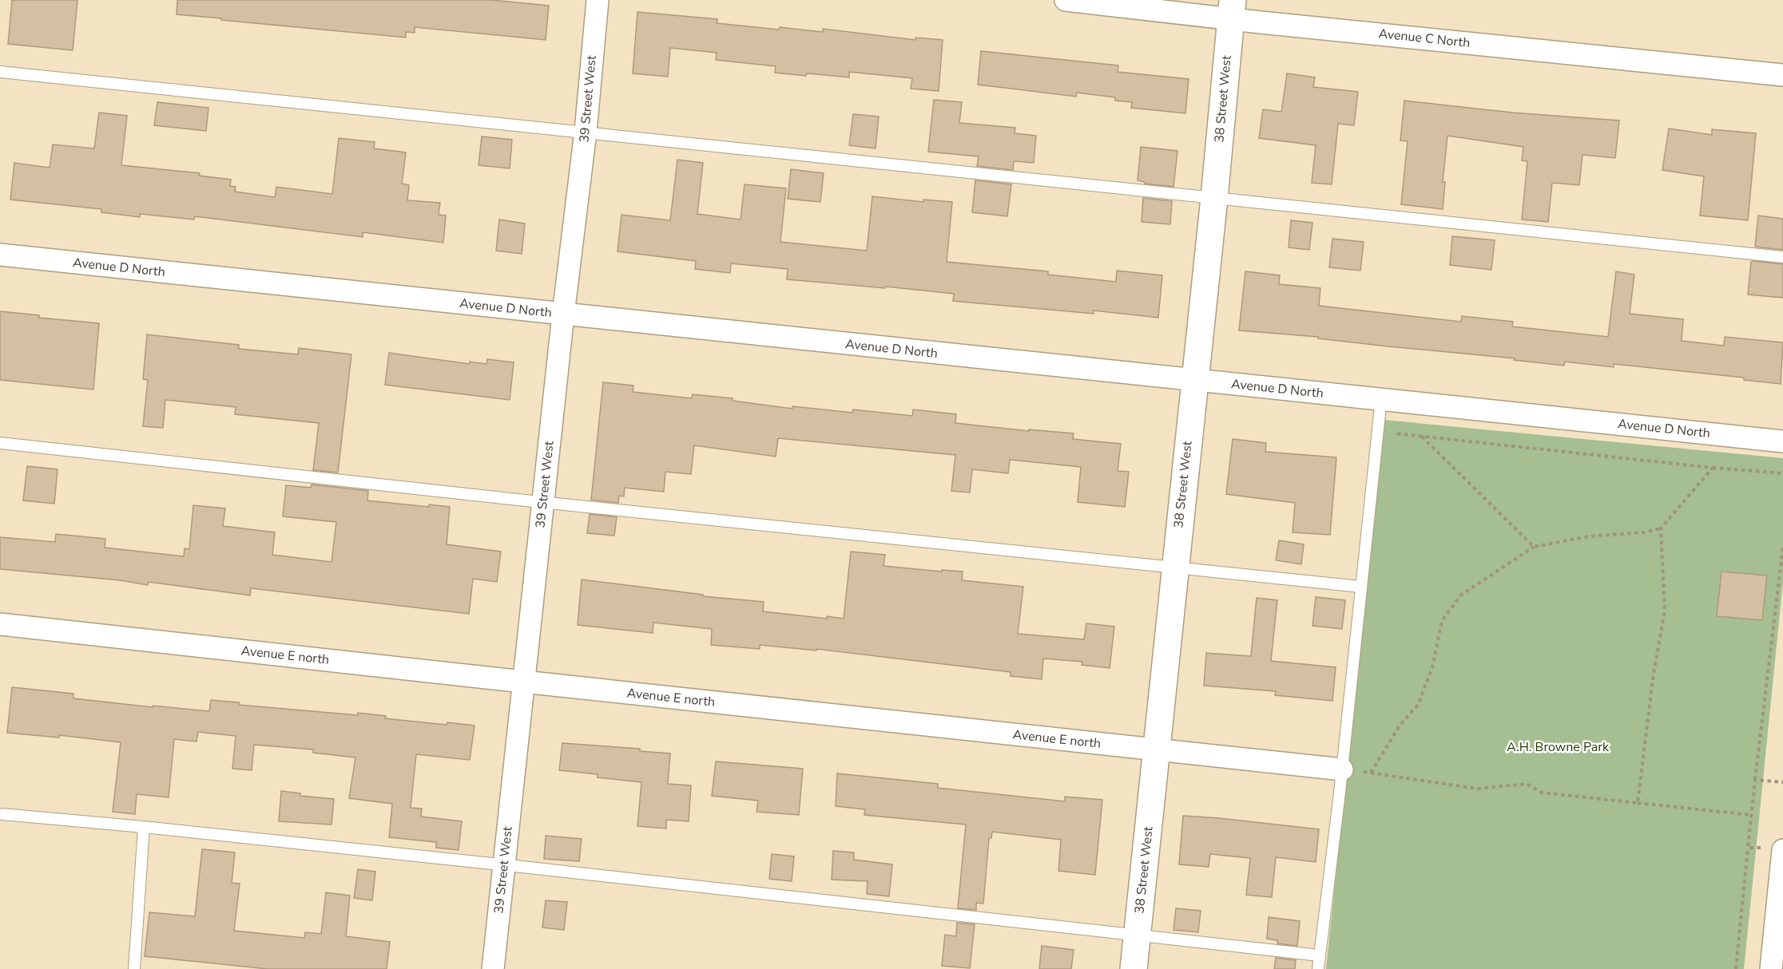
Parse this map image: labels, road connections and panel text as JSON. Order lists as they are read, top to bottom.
{
  "streets": {
    "street": [
      "Avenue C North",
      "39 Street West",
      "38 Street West",
      "Avenue D North",
      "Avenue E north"
    ]
  },
  "crossings": [
    ["Avenue C North", "38 Street West"],
    ["39 Street West", "Avenue D North"],
    ["39 Street West", "Avenue E north"],
    ["38 Street West", "Avenue D North"],
    ["38 Street West", "Avenue E north"]
  ],
  "parks": ["A.H. Browne Park"]
}
